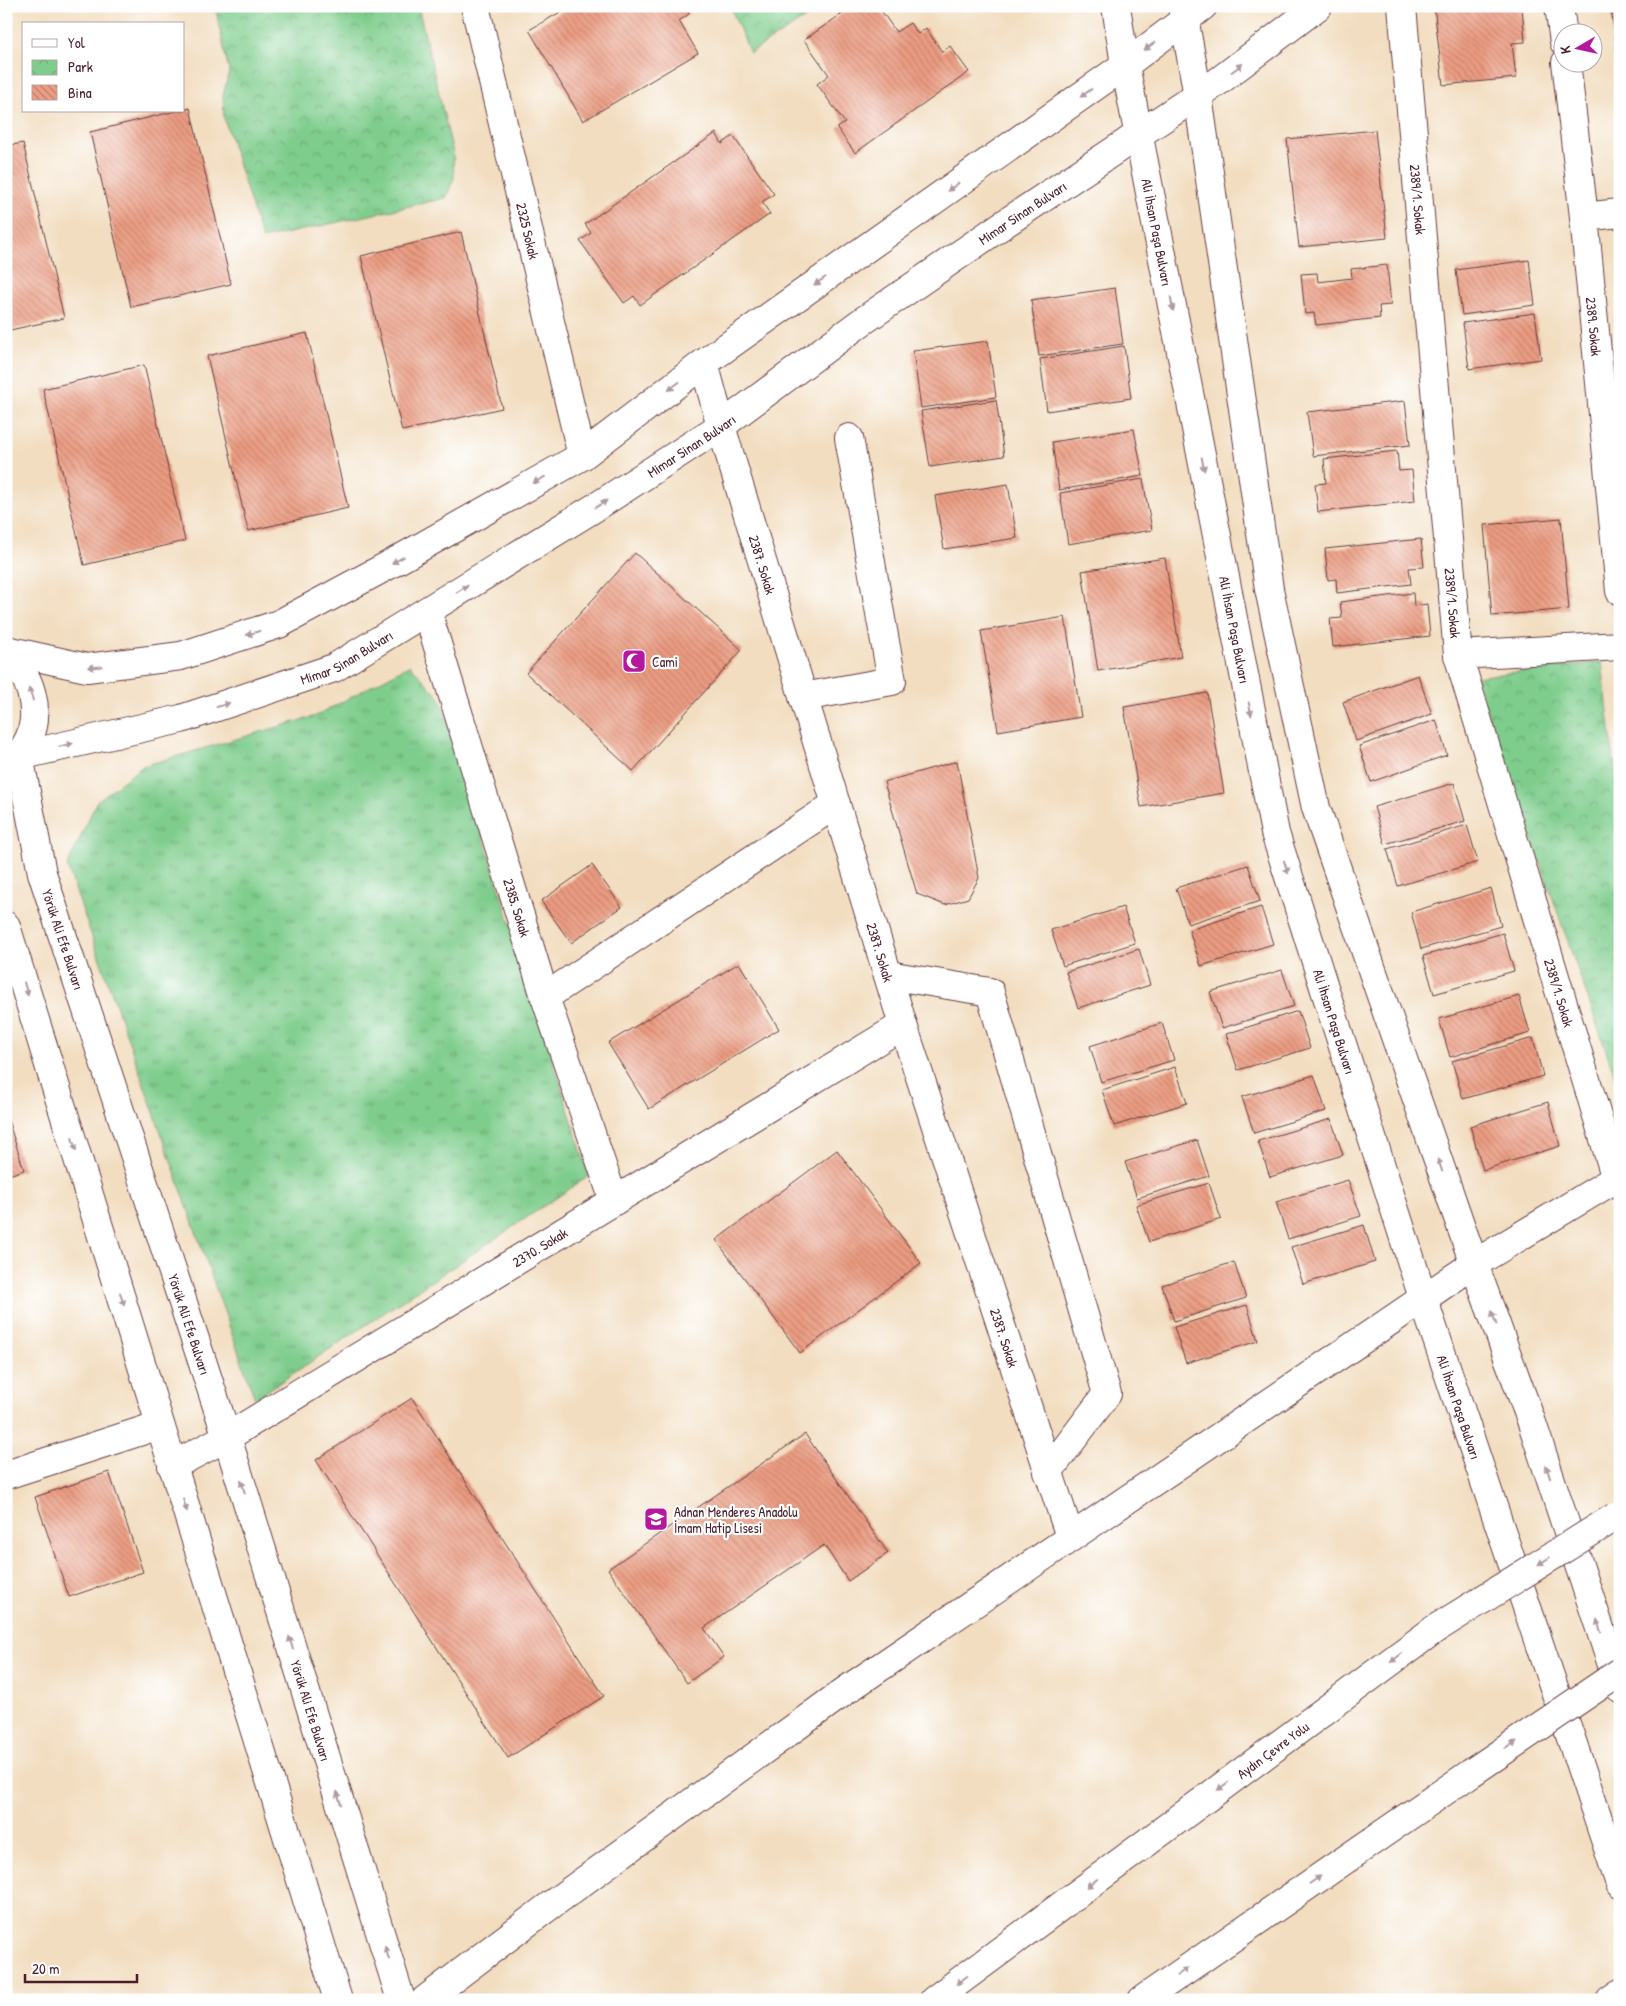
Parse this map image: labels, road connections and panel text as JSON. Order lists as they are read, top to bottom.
{
  "streets": {
    "main road": [
      "2389/1. Sokak",
      "Mimar Sinan Bulvarı",
      "2325 Sokak",
      "Ali İhsan Paşa Bulvarı",
      "2389. Sokak",
      "2387. Sokak",
      "2385. Sokak",
      "Yörük Ali Efe Bulvarı",
      "2370. Sokak",
      "Aydın Çevre Yolu"
    ]
  },
  "crossings": [
    ["Mimar Sinan Bulvarı", "Ali İhsan Paşa Bulvarı"],
    ["Mimar Sinan Bulvarı", "2387. Sokak"],
    ["Mimar Sinan Bulvarı", "2385. Sokak"],
    ["Mimar Sinan Bulvarı", "Yörük Ali Efe Bulvarı"],
    ["2387. Sokak", "2370. Sokak"],
    ["2385. Sokak", "2370. Sokak"],
    ["Yörük Ali Efe Bulvarı", "2370. Sokak"]
  ],
  "places": {
    "mosque": ["Cami"],
    "school or university": ["Adnan Menderes Anadolu İmam Hatip Lisesi"]
  },
  "legend": ["Yol", "Park", "Bina"],
  "scale_bar": "20 m",
  "north": "left"
}
